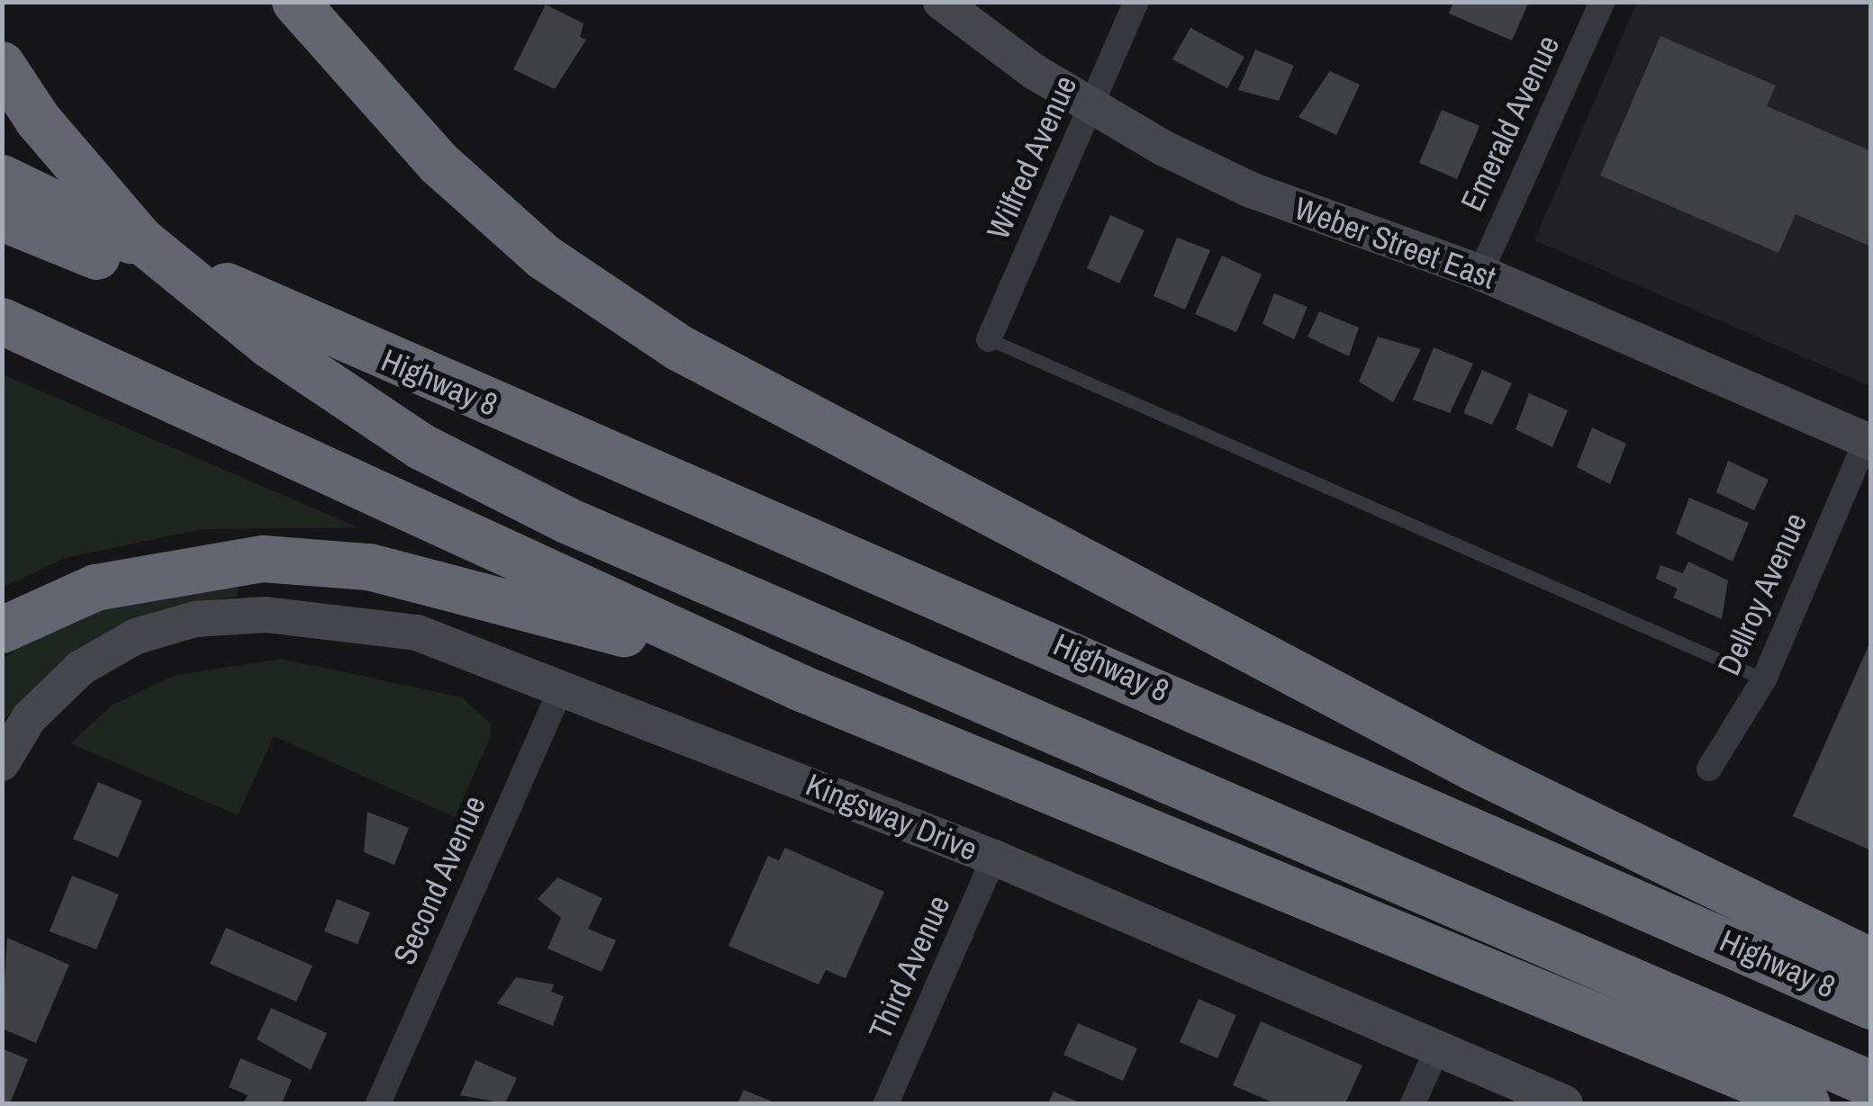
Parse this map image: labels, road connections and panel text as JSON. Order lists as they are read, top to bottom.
{
  "streets": {
    "highway": ["Highway 8"],
    "street": [
      "Emerald Avenue",
      "Wilfred Avenue",
      "Weber Street East",
      "Dellroy Avenue",
      "Kingsway Drive",
      "Second Avenue",
      "Third Avenue"
    ]
  },
  "crossings": [
    ["Emerald Avenue", "Weber Street East"],
    ["Wilfred Avenue", "Weber Street East"],
    ["Weber Street East", "Dellroy Avenue"],
    ["Kingsway Drive", "Second Avenue"],
    ["Kingsway Drive", "Third Avenue"]
  ]
}
